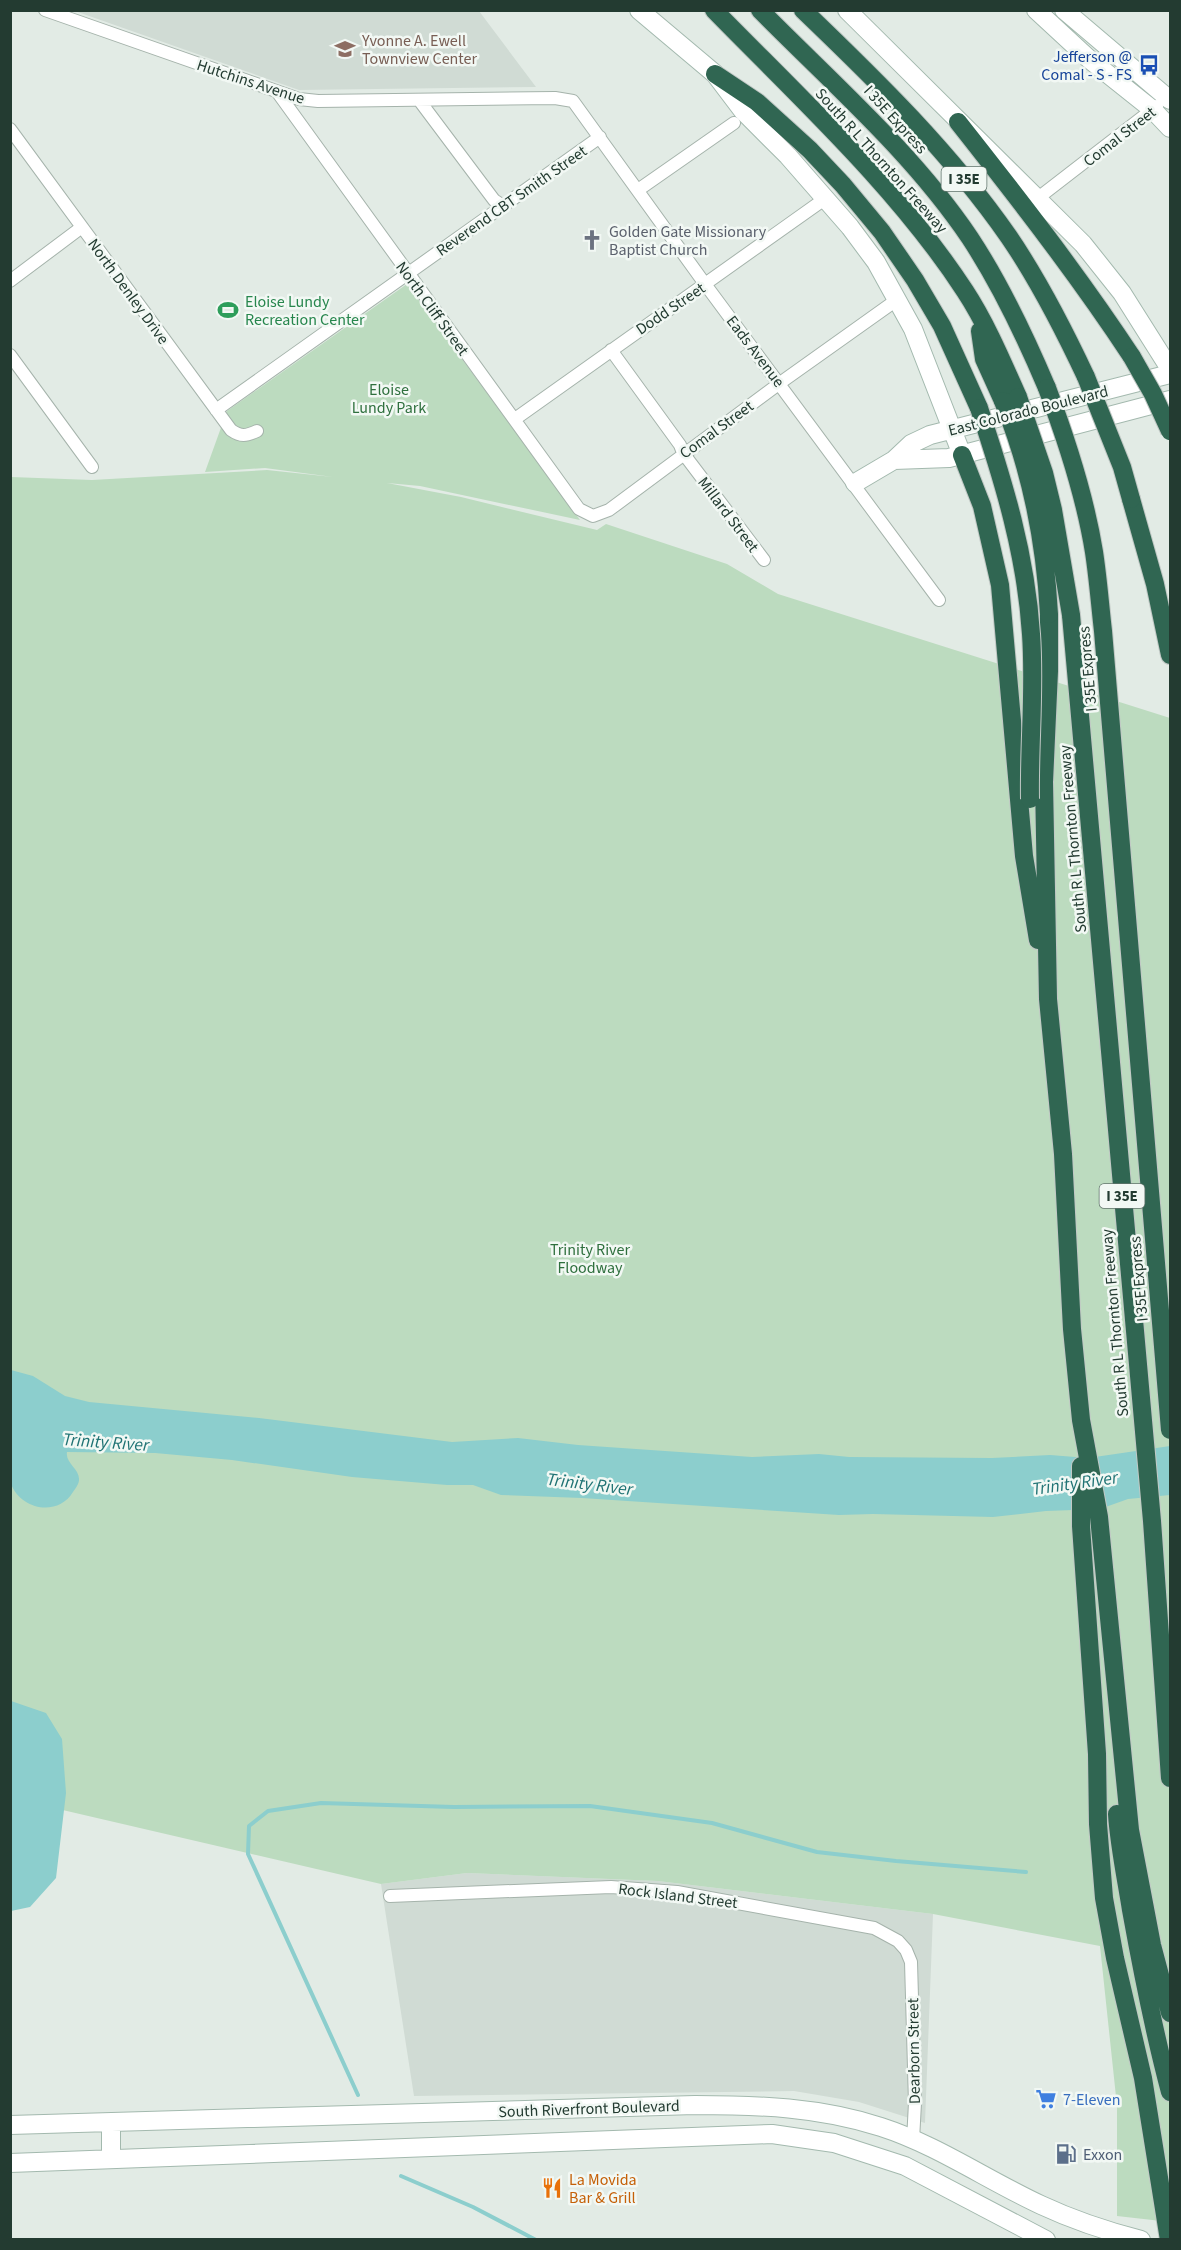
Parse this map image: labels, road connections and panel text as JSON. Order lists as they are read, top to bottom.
{
  "streets": {
    "highway": ["I 35E Express", "South R L Thornton Freeway", "I 35E"],
    "main road": ["East Colorado Boulevard", "South Riverfront Boulevard"],
    "street": [
      "Hutchins Avenue",
      "Comal Street",
      "Reverend CBT Smith Street",
      "North Denley Drive",
      "North Cliff Street",
      "Dodd Street",
      "Eads Avenue",
      "Millard Street",
      "Rock Island Street",
      "Dearborn Street"
    ]
  },
  "crossings": [
    ["Hutchins Avenue", "North Cliff Street"],
    ["Hutchins Avenue", "Eads Avenue"],
    ["Comal Street", "North Cliff Street"],
    ["Comal Street", "Eads Avenue"],
    ["Comal Street", "Millard Street"],
    ["Reverend CBT Smith Street", "North Denley Drive"],
    ["Reverend CBT Smith Street", "North Cliff Street"],
    ["Reverend CBT Smith Street", "Eads Avenue"],
    ["North Cliff Street", "Dodd Street"],
    ["Dodd Street", "Eads Avenue"],
    ["Dodd Street", "Millard Street"],
    ["Eads Avenue", "East Colorado Boulevard"],
    ["Rock Island Street", "Dearborn Street"],
    ["Dearborn Street", "South Riverfront Boulevard"]
  ],
  "water": ["Trinity River"],
  "parks": ["Eloise Lundy Park", "Trinity River Floodway"],
  "places": {
    "school or university": ["Yvonne A. Ewell Townview Center"],
    "bus stop": ["Jefferson @ Comal - S - FS"],
    "church": ["Golden Gate Missionary Baptist Church"],
    "sports": ["Eloise Lundy Recreation Center"],
    "supermarket": ["7-Eleven"],
    "fuel station": ["Exxon"],
    "restaurant": ["La Movida Bar & Grill"]
  }
}
